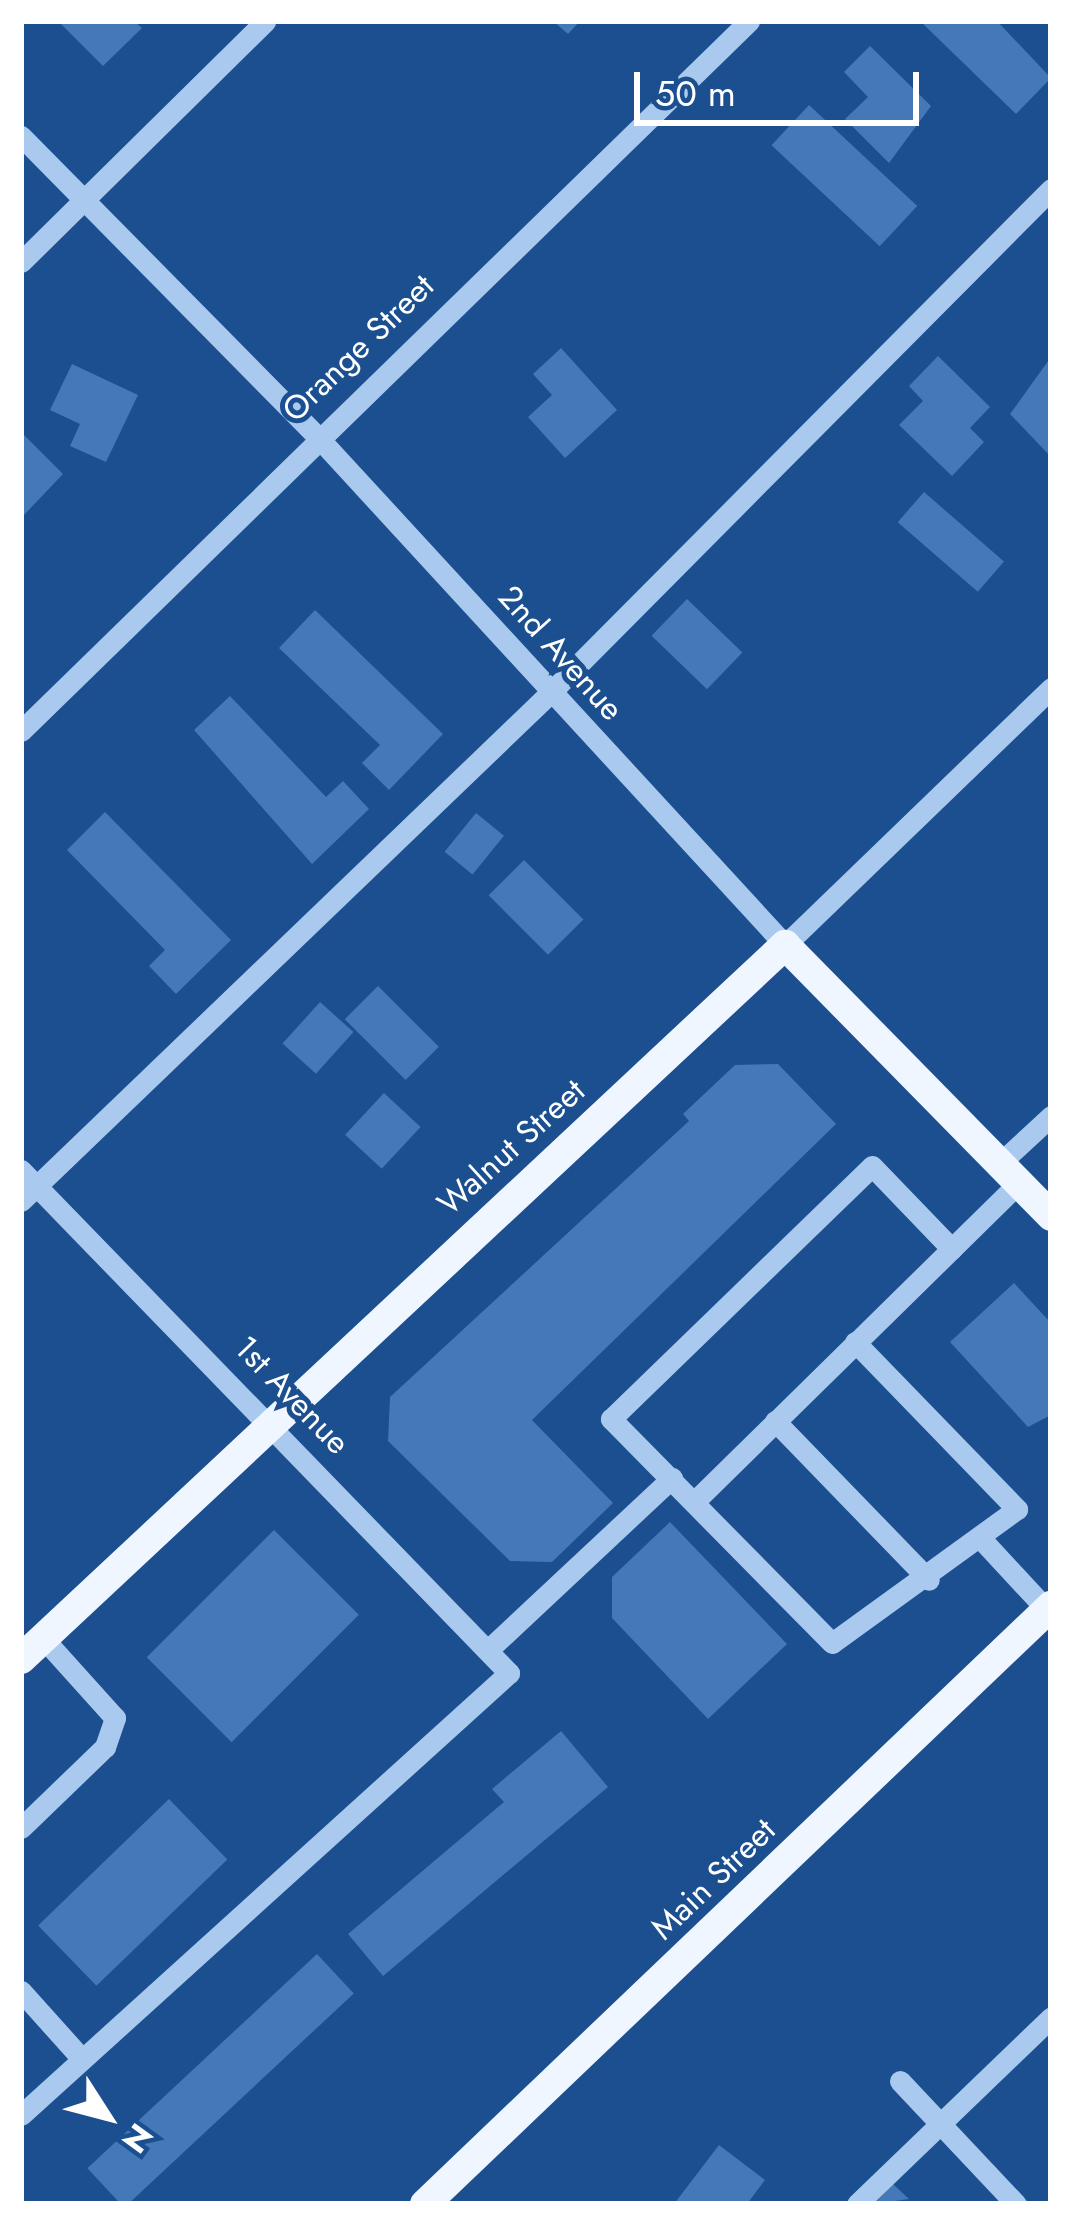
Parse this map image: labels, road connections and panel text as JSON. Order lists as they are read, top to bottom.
{
  "streets": {
    "main road": ["2nd Avenue", "Walnut Street", "Main Street"],
    "street": ["Orange Street", "1st Avenue"]
  },
  "crossings": [
    ["Orange Street", "2nd Avenue"],
    ["2nd Avenue", "Walnut Street"],
    ["Walnut Street", "1st Avenue"]
  ],
  "scale_bar": "50 m",
  "north": "bottom right"
}
